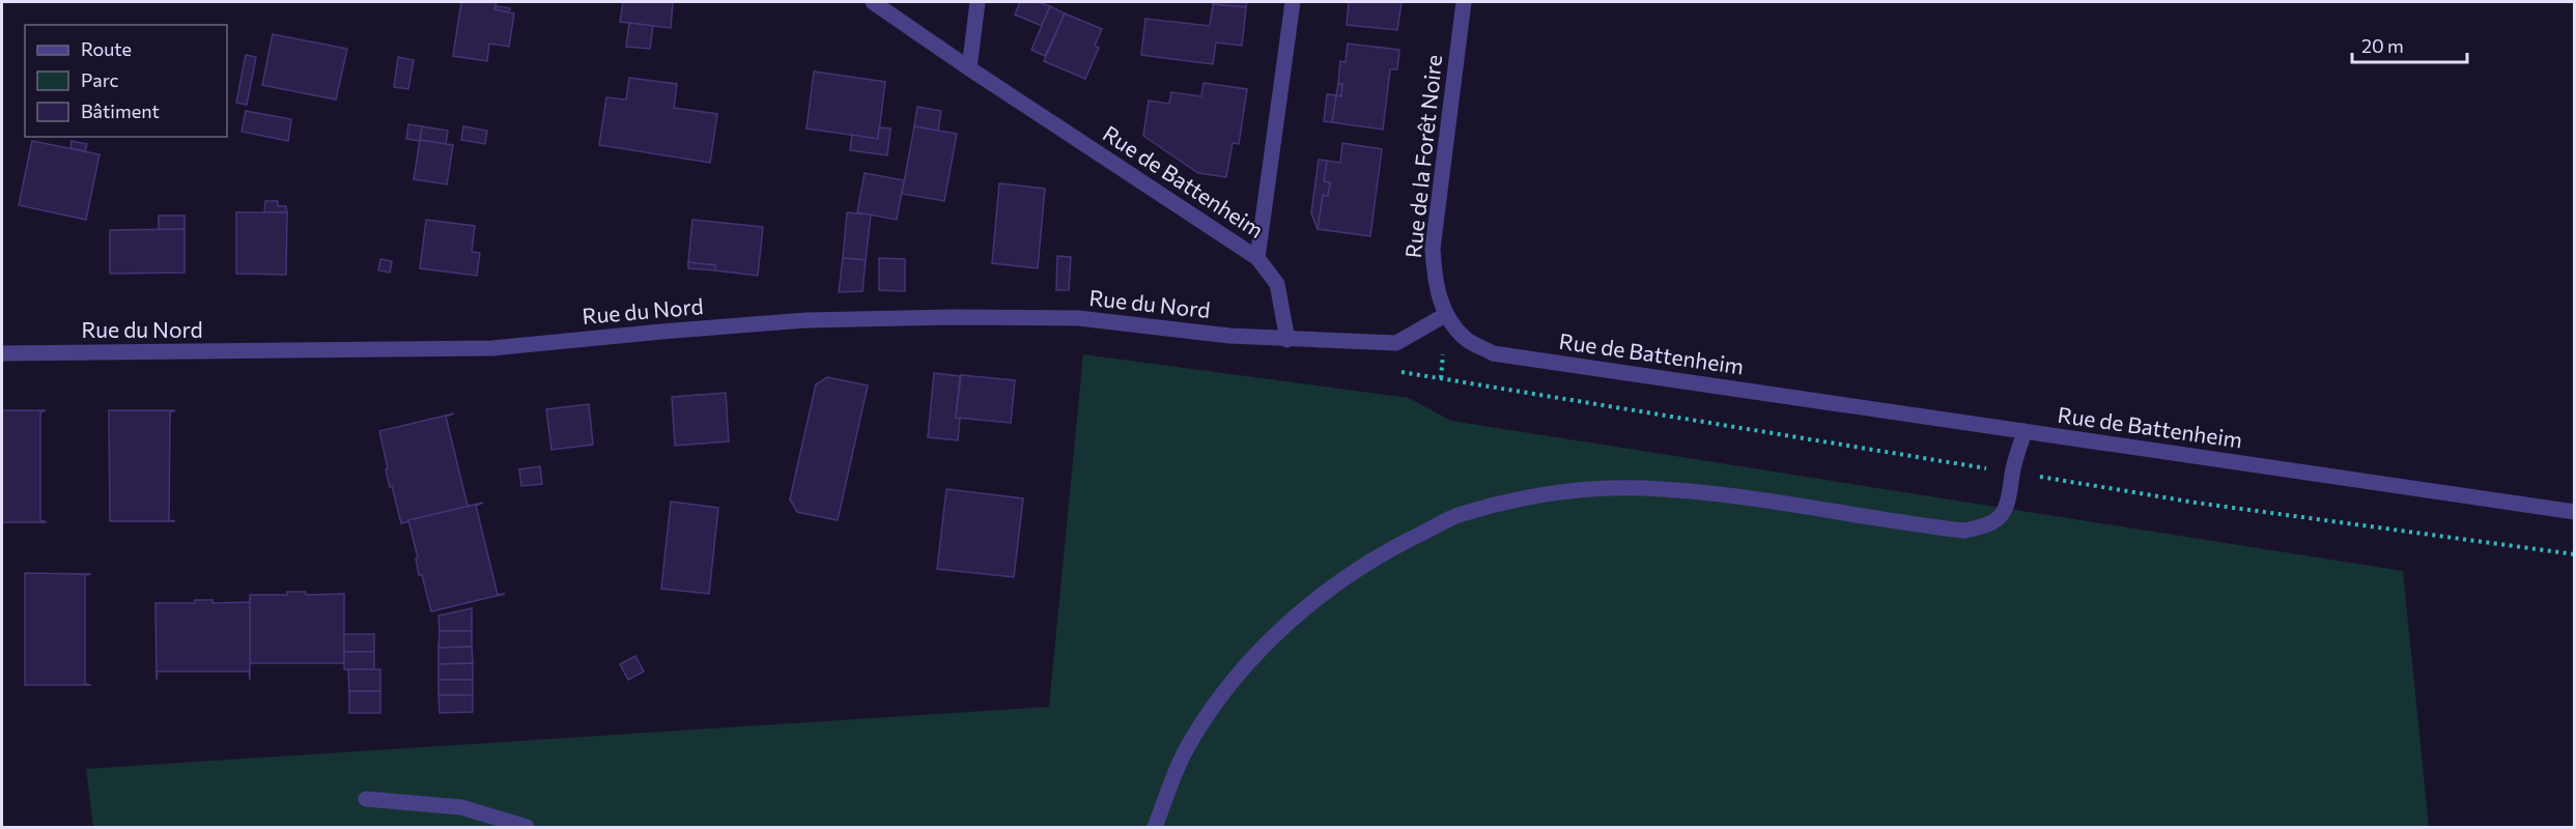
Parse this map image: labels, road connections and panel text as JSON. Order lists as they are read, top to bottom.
{
  "streets": {
    "street": ["Rue de la Forêt Noire", "Rue de Battenheim", "Rue du Nord"]
  },
  "crossings": [
    ["Rue de la Forêt Noire", "Rue de Battenheim"],
    ["Rue de Battenheim", "Rue du Nord"]
  ],
  "legend": ["Route", "Parc", "Bâtiment"],
  "scale_bar": "20 m"
}
